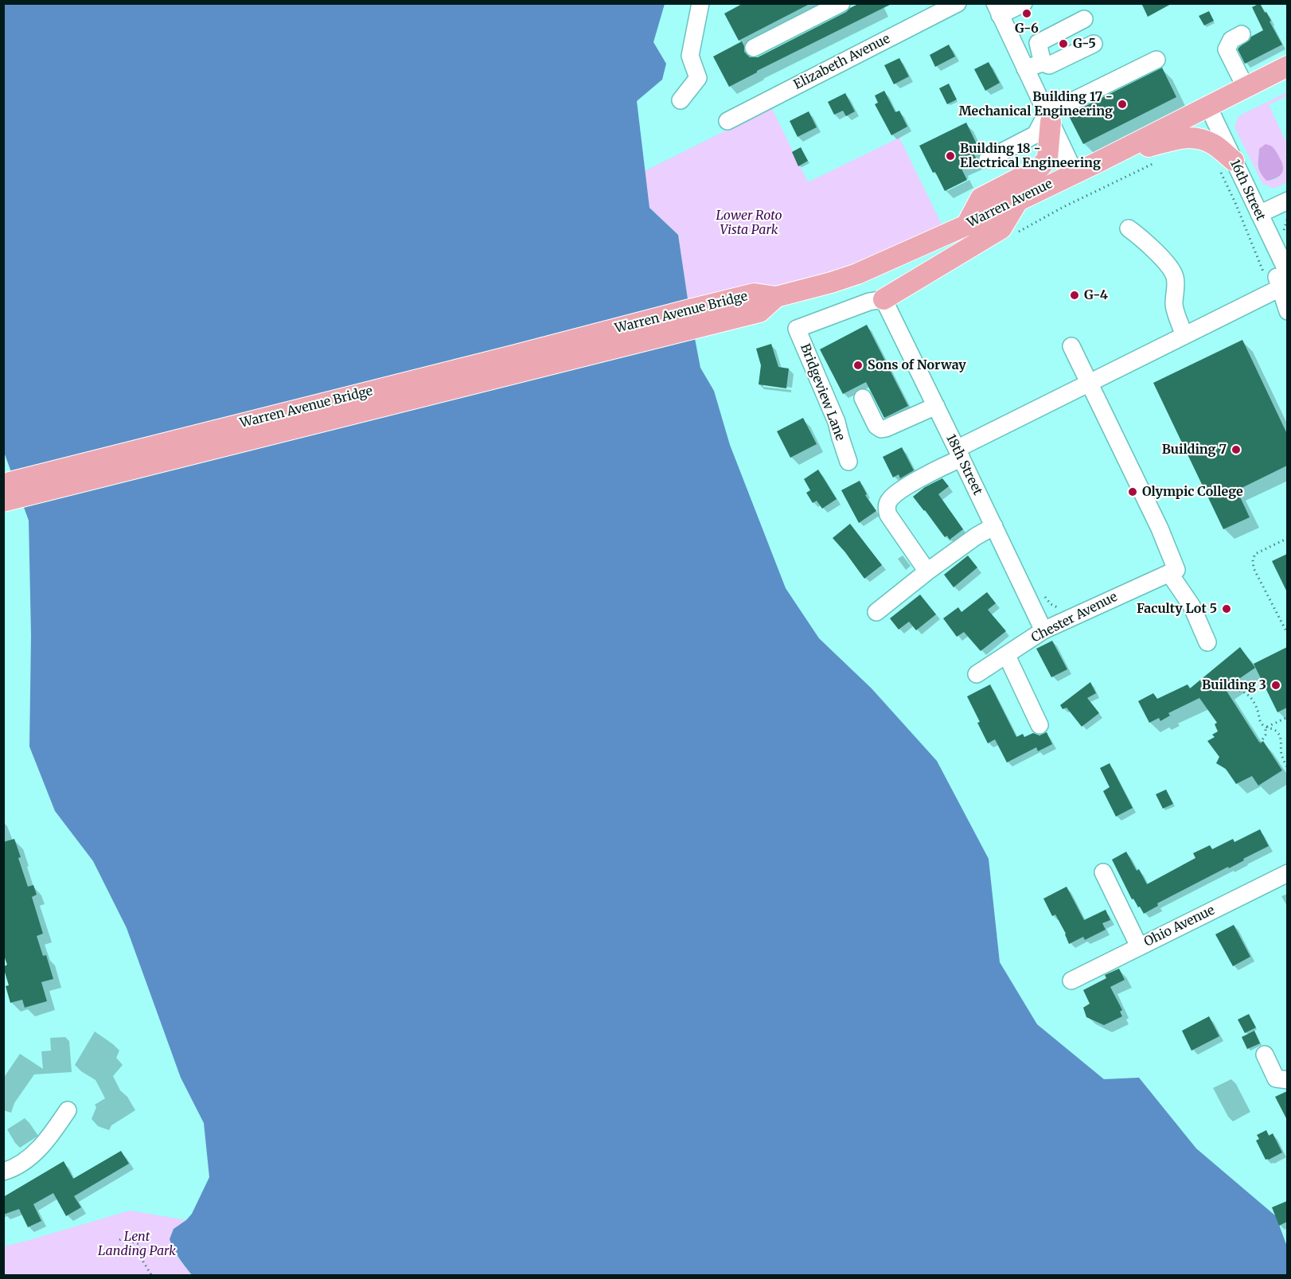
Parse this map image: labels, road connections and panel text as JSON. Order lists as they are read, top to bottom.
{
  "streets": {
    "main road": ["Warren Avenue", "Warren Avenue Bridge"],
    "street": [
      "Elizabeth Avenue",
      "16th Street",
      "Bridgeview Lane",
      "18th Street",
      "Chester Avenue",
      "Ohio Avenue"
    ]
  },
  "crossings": [
    ["16th Street", "Warren Avenue"],
    ["Warren Avenue", "Warren Avenue Bridge"],
    ["Bridgeview Lane", "18th Street"],
    ["18th Street", "Chester Avenue"]
  ],
  "parks": ["Lower Roto Vista Park", "Lent Landing Park"],
  "places": [
    "G-6",
    "G-5",
    "Building 17 - Mechanical Engineering",
    "Building 18 - Electrical Engineering",
    "G-4",
    "Sons of Norway",
    "Building 7",
    "Olympic College",
    "Faculty Lot 5",
    "Building 3"
  ]
}
